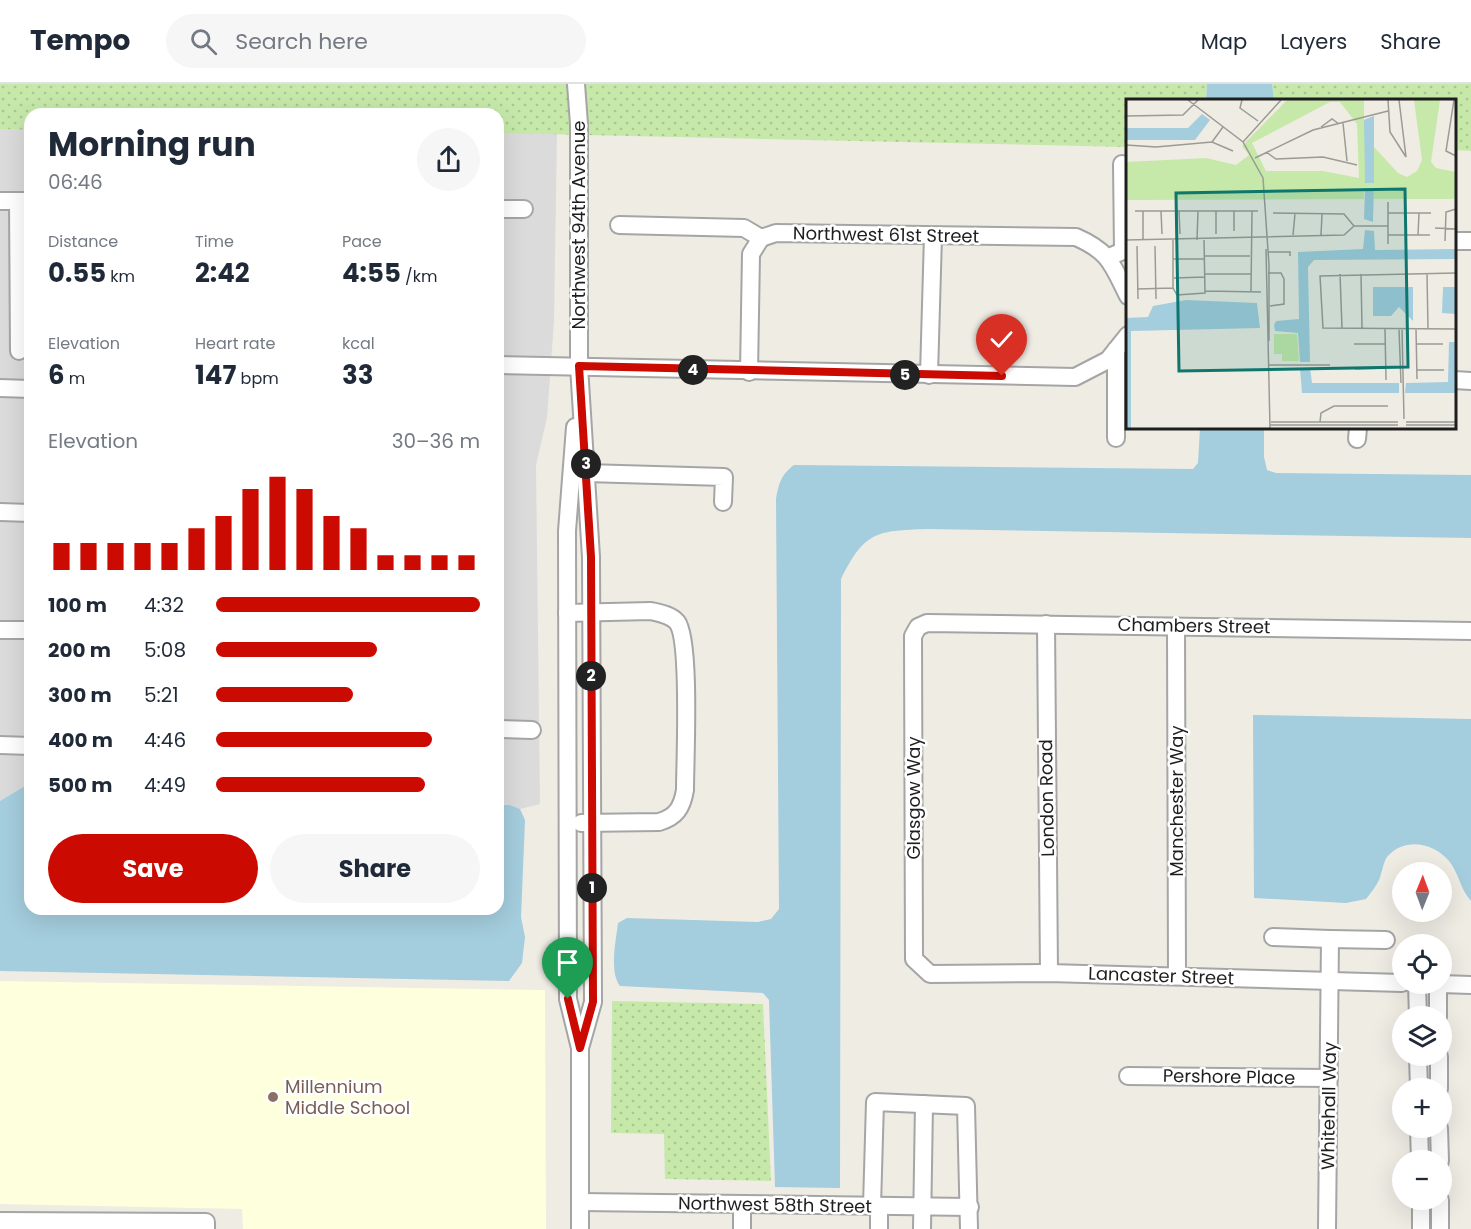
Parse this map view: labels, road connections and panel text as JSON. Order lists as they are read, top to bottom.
{
  "streets": {
    "street": [
      "Northwest 94th Avenue",
      "Northwest 61st Street",
      "Chambers Street",
      "Glasgow Way",
      "London Road",
      "Manchester Way",
      "Lancaster Street",
      "Pershore Place",
      "Whitehall Way",
      "Northwest 58th Street"
    ]
  },
  "crossings": [
    ["Northwest 94th Avenue", "Northwest 58th Street"],
    ["Chambers Street", "Glasgow Way"],
    ["Chambers Street", "London Road"],
    ["Chambers Street", "Manchester Way"],
    ["Glasgow Way", "Lancaster Street"],
    ["London Road", "Lancaster Street"],
    ["Manchester Way", "Lancaster Street"],
    ["Lancaster Street", "Whitehall Way"],
    ["Pershore Place", "Whitehall Way"]
  ],
  "places": ["Millennium Middle School"],
  "north": "top",
  "page": {
    "header": "Tempo",
    "search": "Search here",
    "nav": ["Map", "Layers", "Share"],
    "heading": ["Morning run", "06:46"],
    "stats": [
      ["Distance", "0.55 km"],
      ["Time", "2:42"],
      ["Pace", "4:55 /km"],
      ["Elevation", "6 m"],
      ["Heart rate", "147 bpm"],
      ["kcal", "33"]
    ],
    "pins": [
      "4",
      "5",
      "3",
      "2",
      "1"
    ],
    "chart": ["Elevation", "30–36 m"],
    "list": [
      {
        "name": "100 m",
        "note": "4:32"
      },
      {
        "name": "200 m",
        "note": "5:08"
      },
      {
        "name": "300 m",
        "note": "5:21"
      },
      {
        "name": "400 m",
        "note": "4:46"
      },
      {
        "name": "500 m",
        "note": "4:49"
      }
    ],
    "buttons": ["Save", "Share"],
    "map_buttons": ["+", "−"]
  }
}
